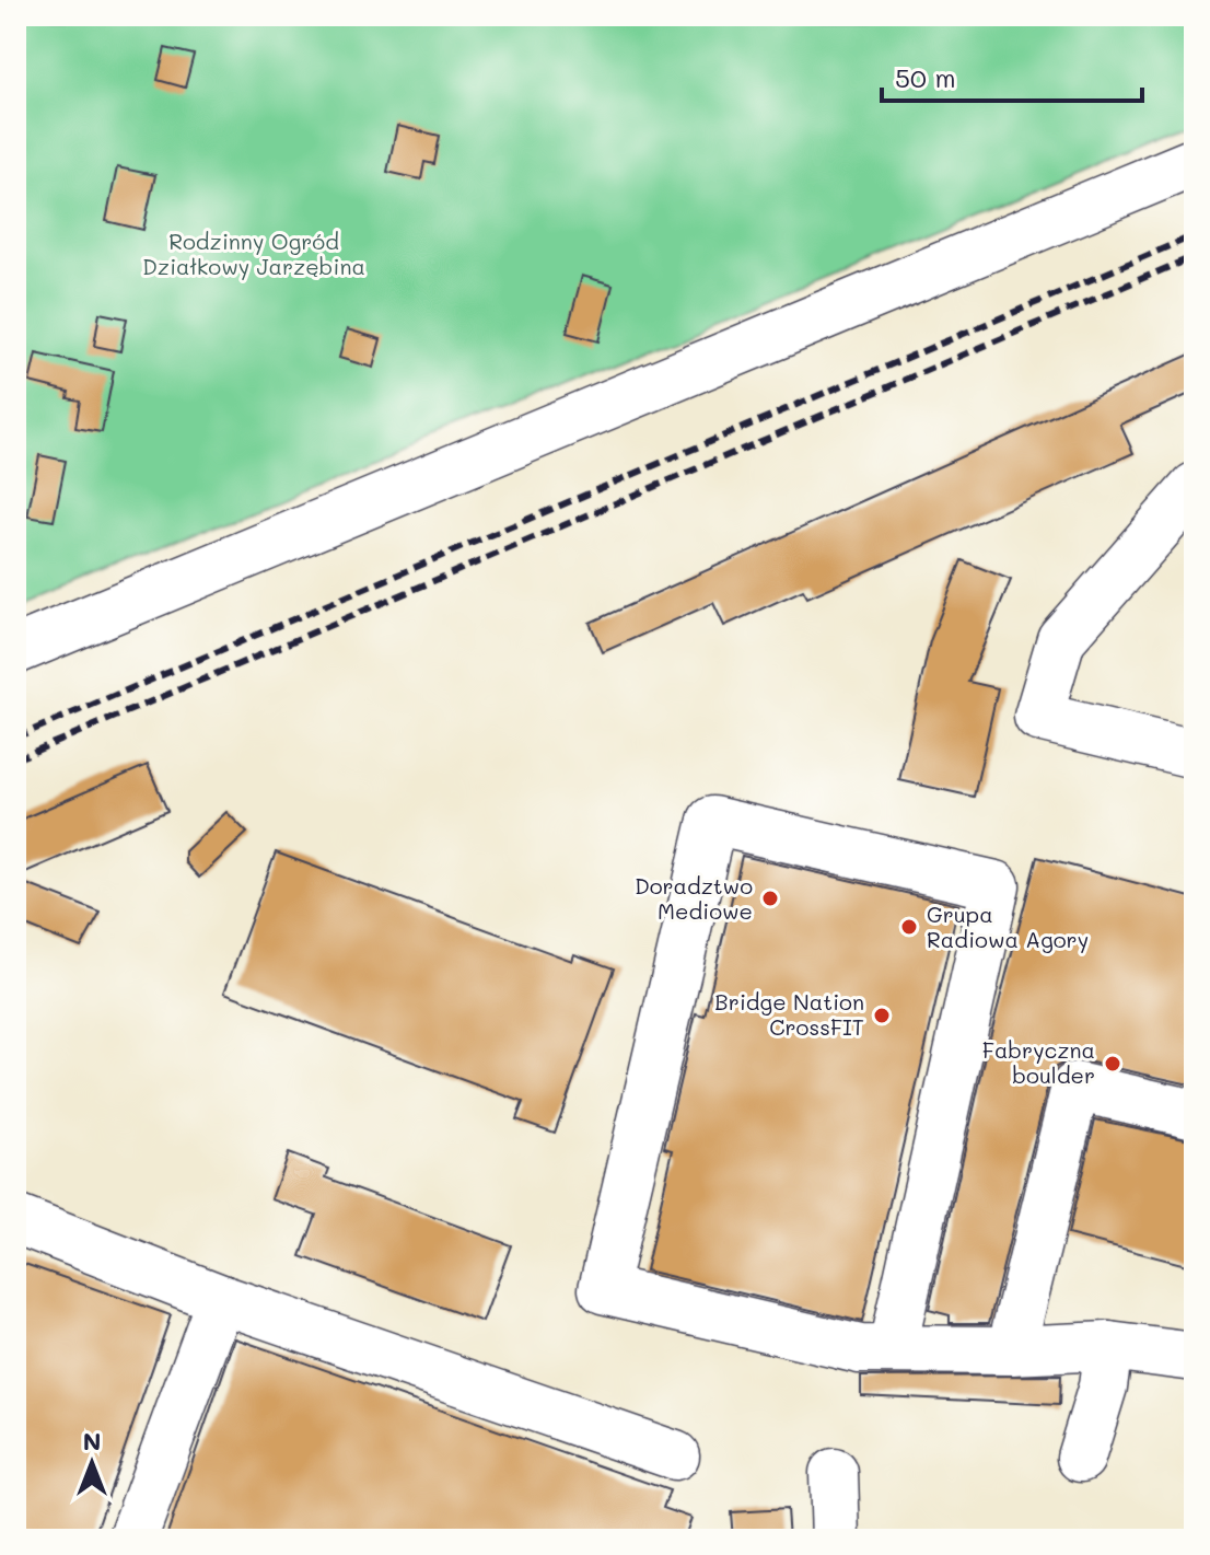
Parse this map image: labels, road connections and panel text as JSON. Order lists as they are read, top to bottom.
{
  "parks": ["Rodzinny Ogród Działkowy Jarzębina"],
  "places": [
    "Doradztwo Mediowe",
    "Grupa Radiowa Agory",
    "Bridge Nation CrossFIT",
    "Fabryczna boulder"
  ],
  "scale_bar": "50 m",
  "north": "top"
}
